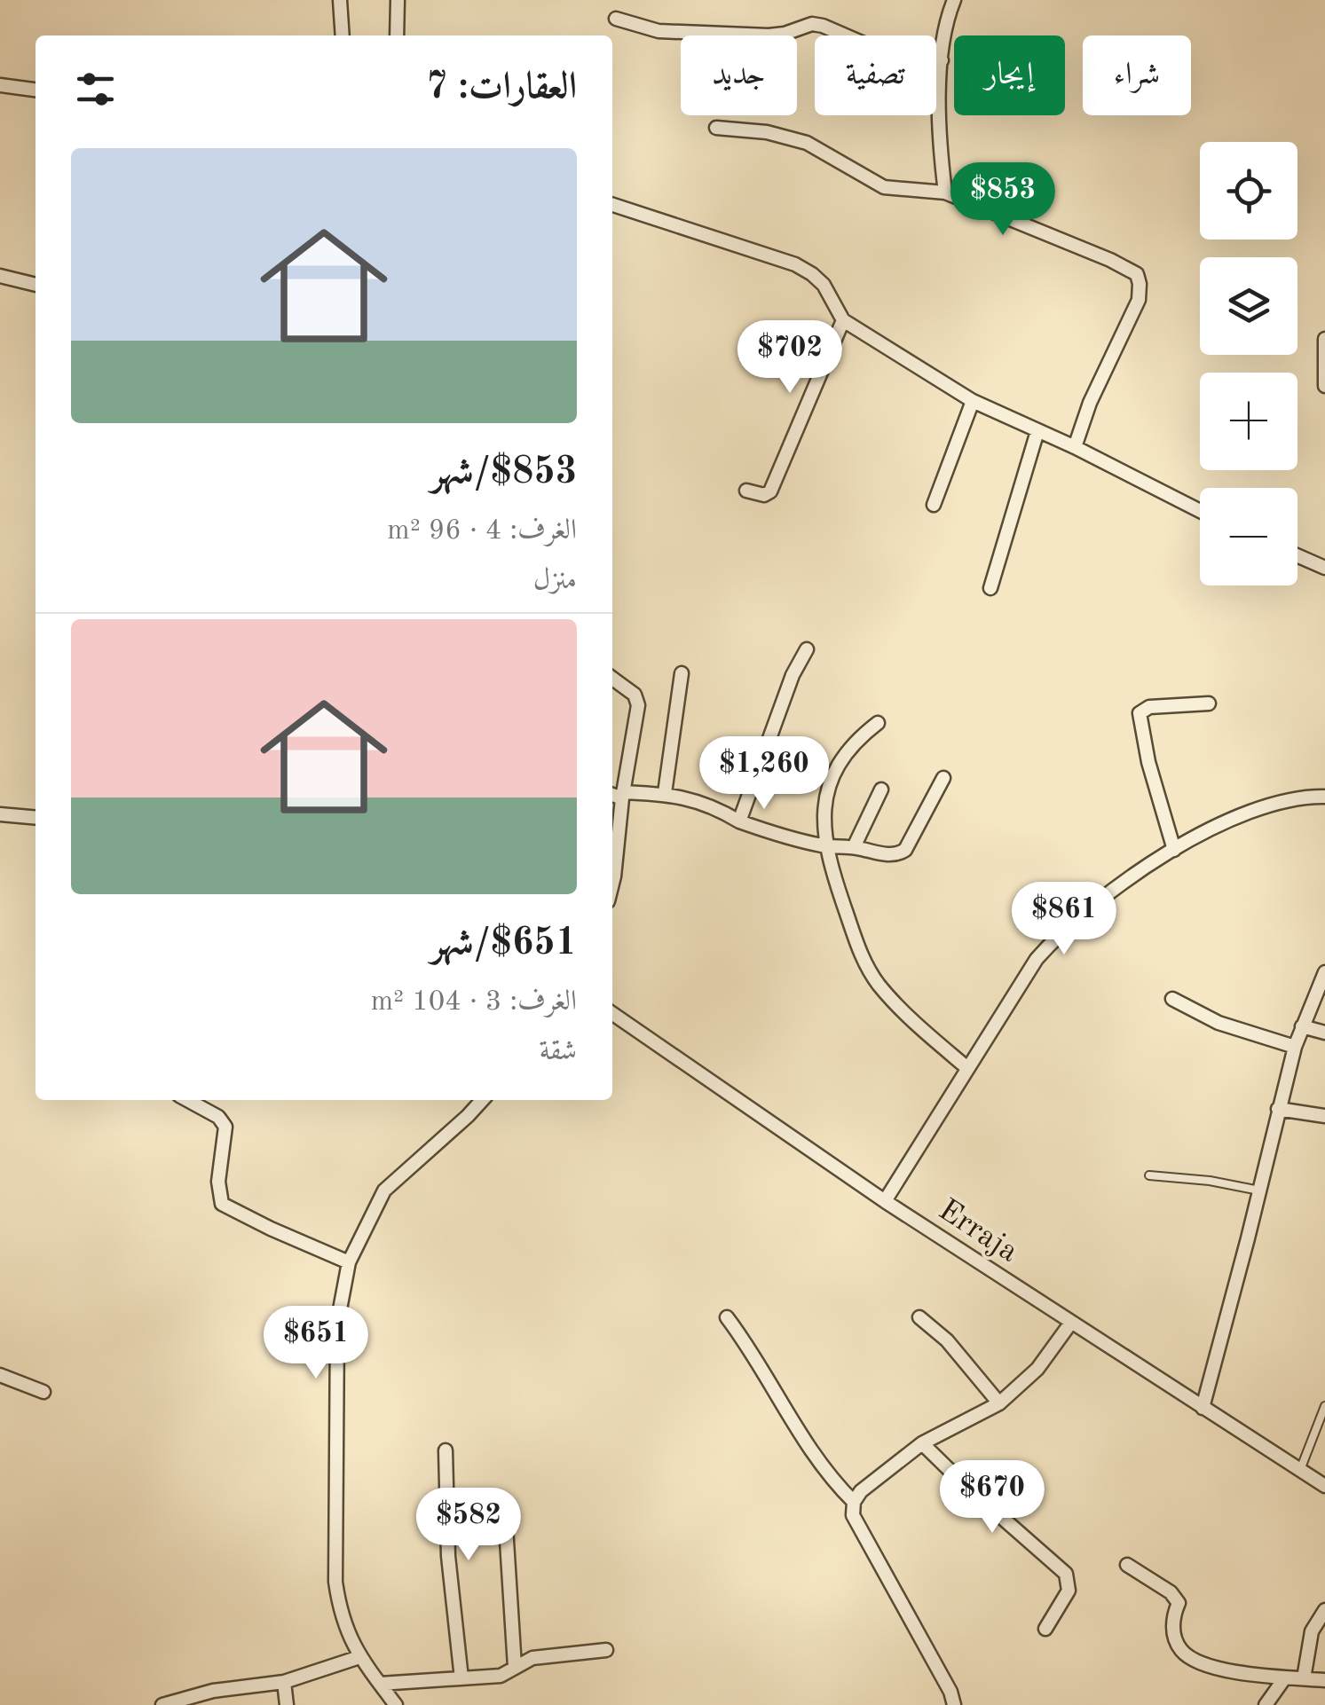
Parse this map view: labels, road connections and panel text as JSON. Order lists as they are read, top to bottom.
{
  "streets": {
    "street": ["Erraja"]
  },
  "page": {
    "chip": [
      "شراء",
      "إيجار",
      "تصفية",
      "جديد"
    ],
    "heading": "العقارات: 7",
    "map_buttons": ["+", "−"],
    "list": [
      {
        "name": "$853/شهر",
        "note": "الغرف: 4 · 96 m² · منزل"
      },
      {
        "name": "$651/شهر",
        "note": "الغرف: 3 · 104 m² · شقة"
      }
    ],
    "price": [
      "$853",
      "$702",
      "$1,260",
      "$861",
      "$651",
      "$670",
      "$582"
    ]
  }
}
